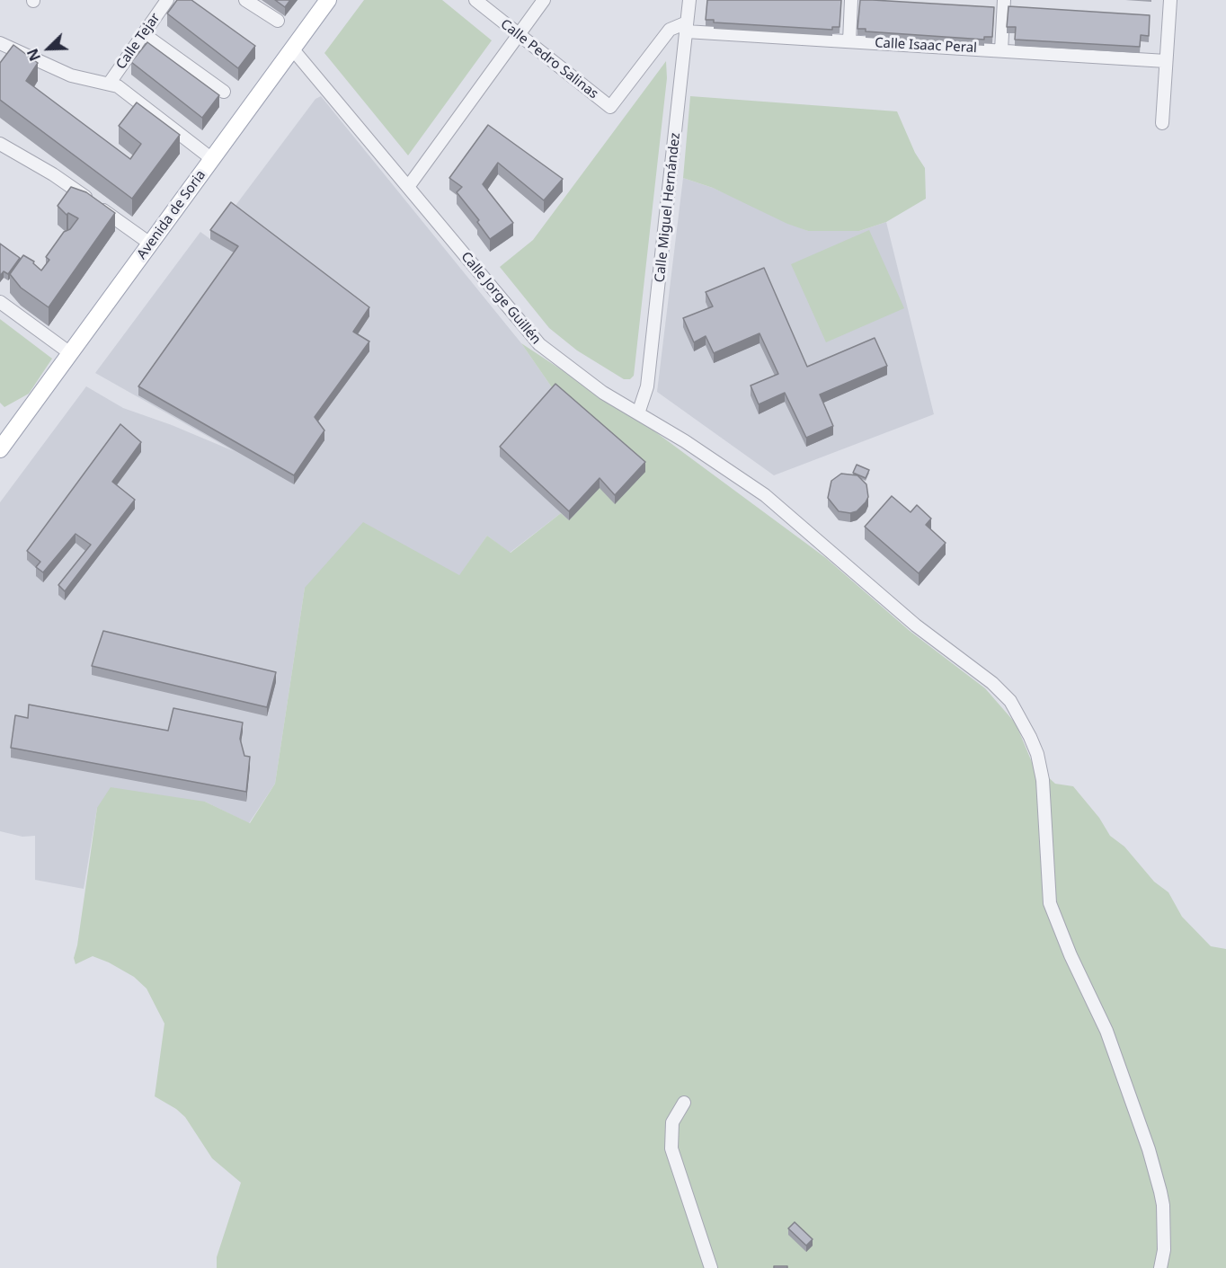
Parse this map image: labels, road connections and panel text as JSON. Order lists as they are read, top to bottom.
{
  "streets": {
    "main road": ["Avenida de Soria"],
    "street": [
      "Calle Tejar",
      "Calle Isaac Peral",
      "Calle Pedro Salinas",
      "Calle Miguel Hernández",
      "Calle Jorge Guillén"
    ]
  },
  "crossings": [
    ["Calle Isaac Peral", "Calle Pedro Salinas"],
    ["Calle Isaac Peral", "Calle Miguel Hernández"],
    ["Calle Pedro Salinas", "Calle Miguel Hernández"],
    ["Calle Miguel Hernández", "Calle Jorge Guillén"],
    ["Avenida de Soria", "Calle Jorge Guillén"]
  ],
  "north": "bottom left"
}
